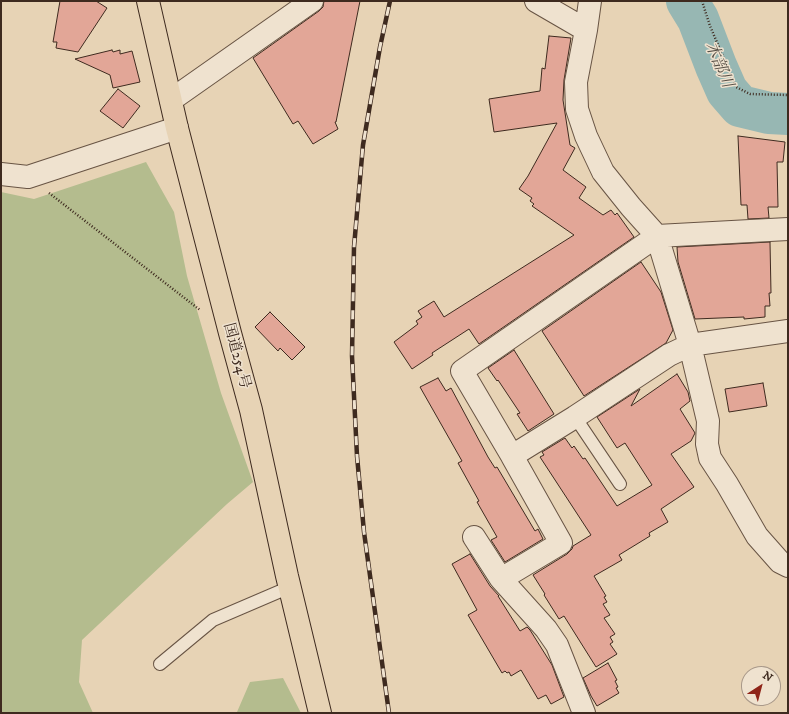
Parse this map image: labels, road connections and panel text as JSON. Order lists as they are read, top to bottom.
{
  "streets": {
    "highway": ["国道254号"]
  },
  "water": ["木部川"],
  "north": "top right"
}
